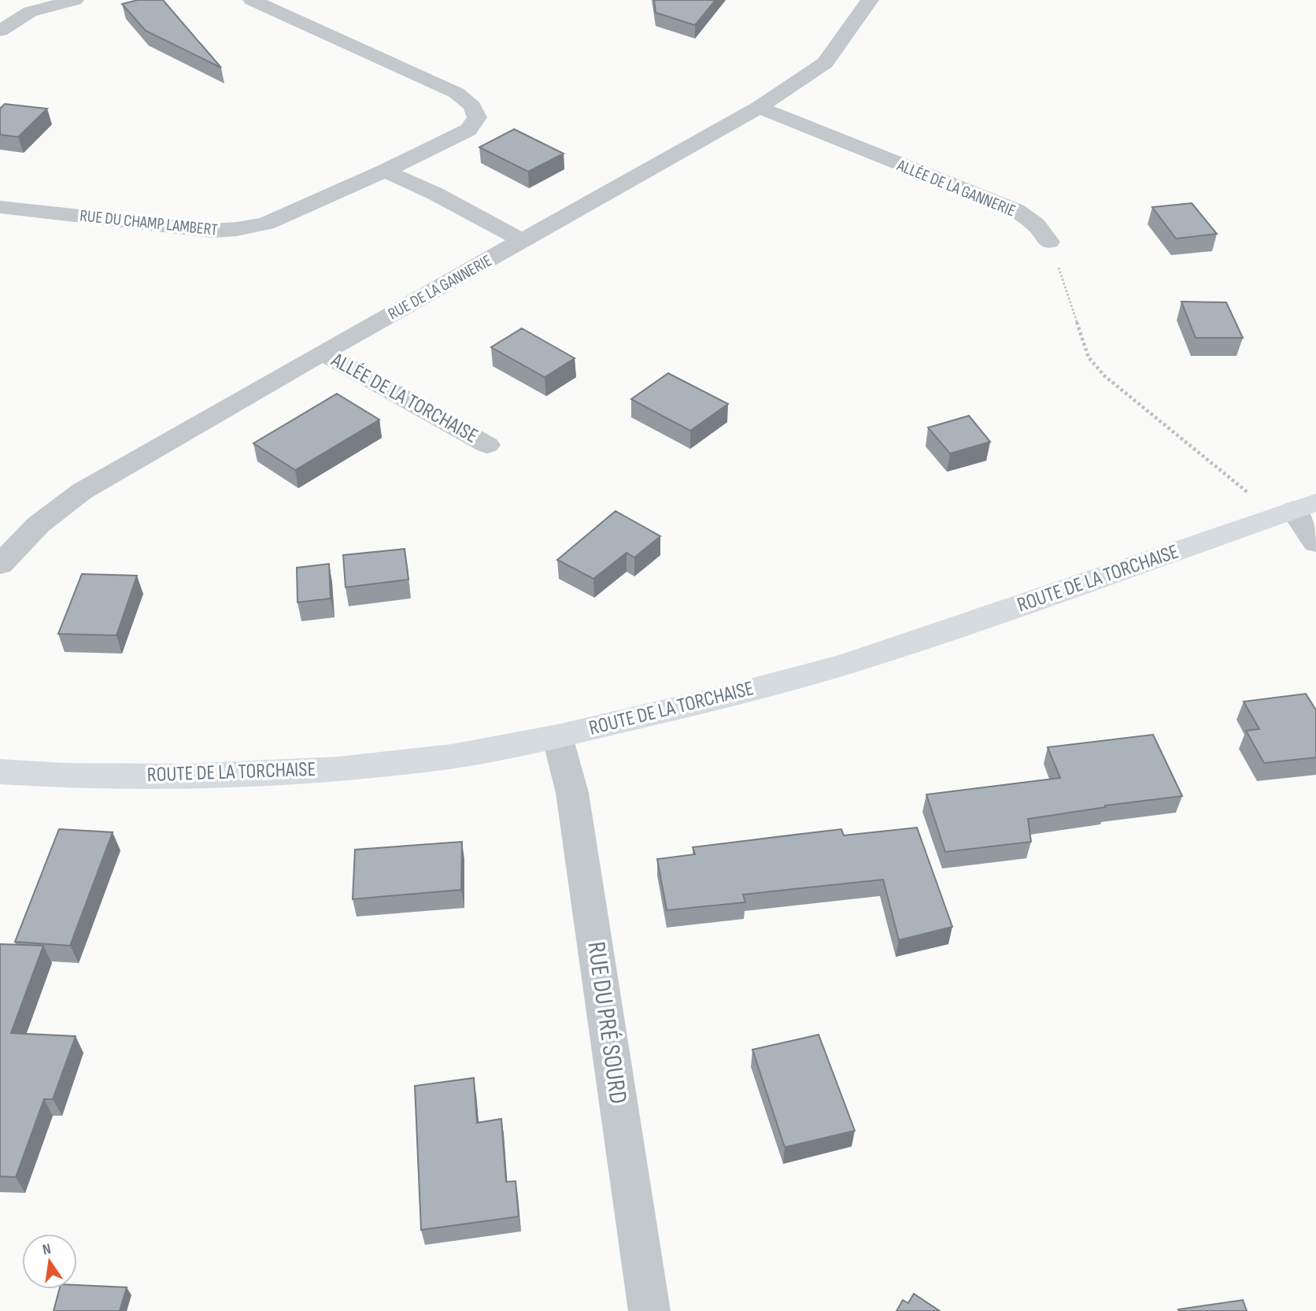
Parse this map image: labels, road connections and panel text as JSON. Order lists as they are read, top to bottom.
{
  "streets": {
    "main road": ["ROUTE DE LA TORCHAISE"],
    "street": [
      "ALLÉE DE LA GANNERIE",
      "RUE DU CHAMP LAMBERT",
      "RUE DE LA GANNERIE",
      "ALLÉE DE LA TORCHAISE",
      "RUE DU PRÉ SOURD"
    ]
  },
  "crossings": [
    ["ALLÉE DE LA GANNERIE", "RUE DE LA GANNERIE"],
    ["RUE DE LA GANNERIE", "ALLÉE DE LA TORCHAISE"],
    ["ROUTE DE LA TORCHAISE", "RUE DU PRÉ SOURD"]
  ],
  "north": "top"
}
